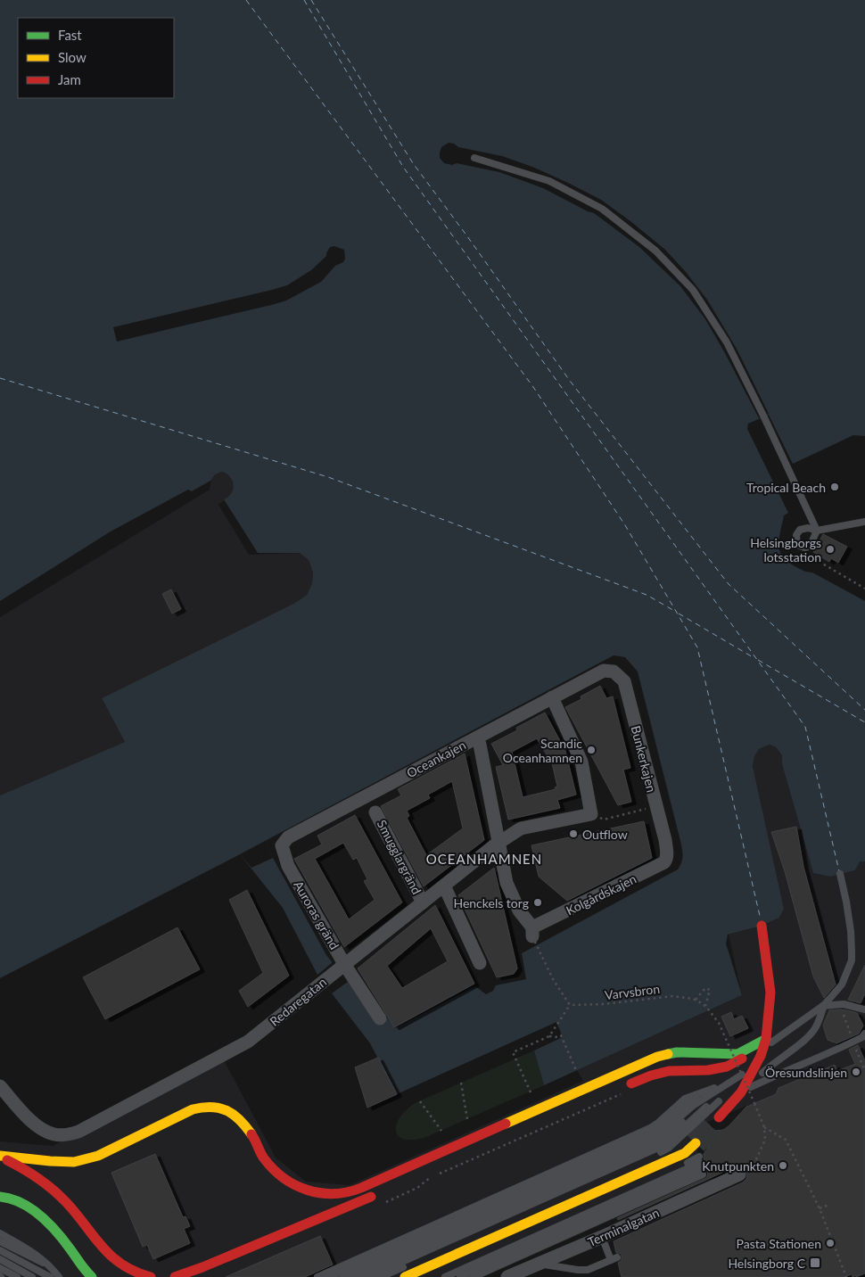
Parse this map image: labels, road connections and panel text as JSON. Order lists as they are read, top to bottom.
{
  "streets": {
    "street": [
      "Oceankajen",
      "Bunkerkajen",
      "Smugglargränd",
      "Kolgårdskajen",
      "Auroras gränd",
      "Redaregatan",
      "Terminalgatan"
    ],
    "path": ["Varvsbron"]
  },
  "crossings": [
    ["Oceankajen", "Bunkerkajen"],
    ["Oceankajen", "Auroras gränd"],
    ["Bunkerkajen", "Kolgårdskajen"],
    ["Smugglargränd", "Redaregatan"],
    ["Auroras gränd", "Redaregatan"]
  ],
  "districts": ["OCEANHAMNEN"],
  "places": {
    "other": [
      "Tropical Beach",
      "Helsingborgs lotsstation",
      "Scandic Oceanhamnen",
      "Outflow",
      "Henckels torg",
      "Öresundslinjen",
      "Knutpunkten",
      "Pasta Stationen"
    ],
    "transit": ["Helsingborg C"]
  },
  "legend": ["Fast", "Slow", "Jam"]
}
